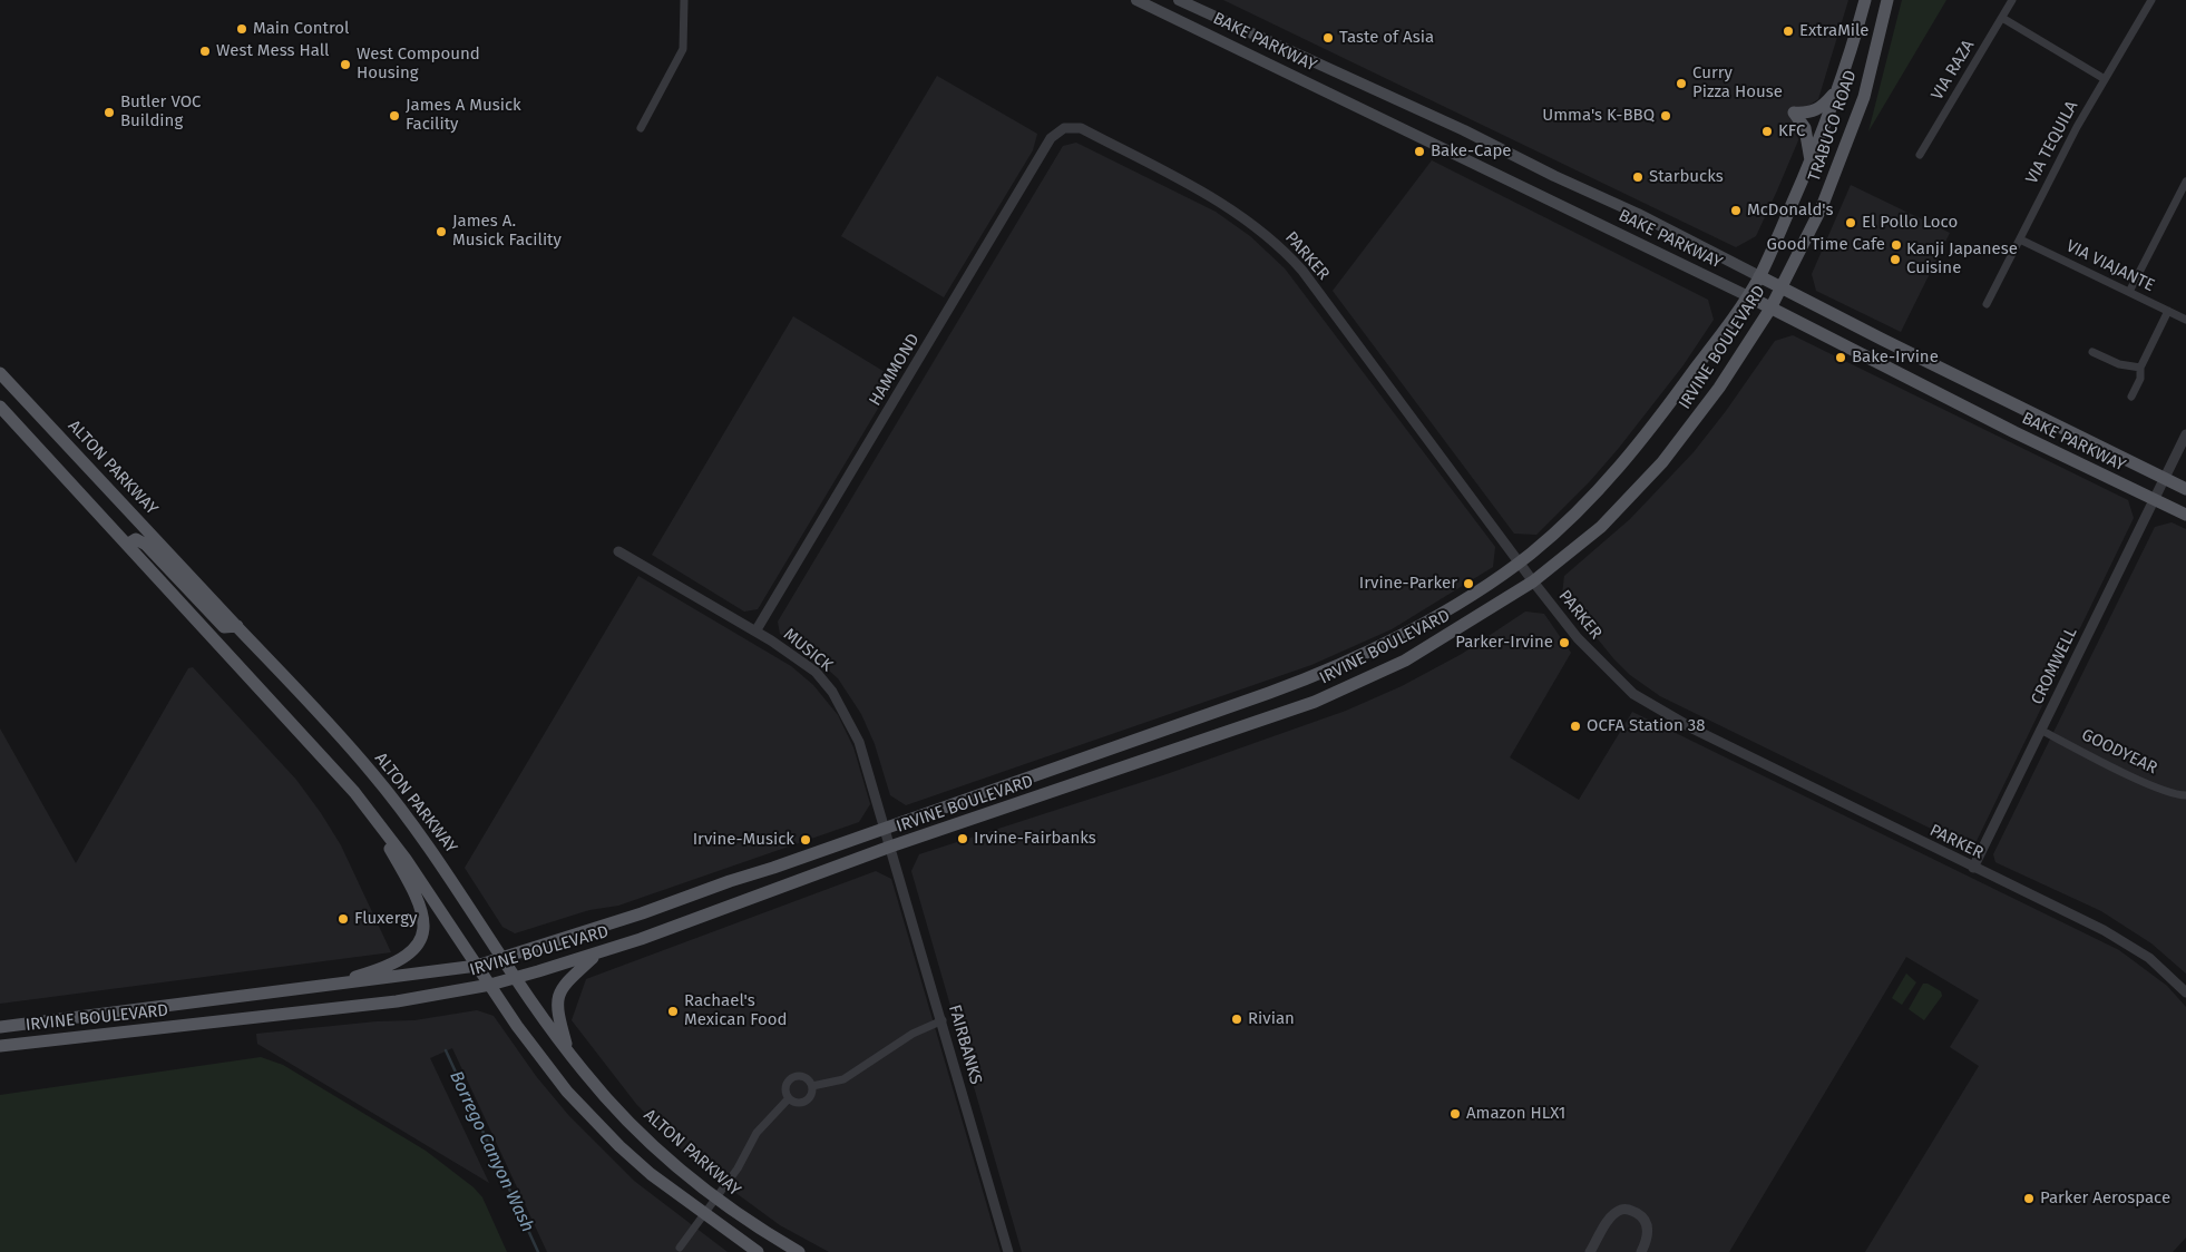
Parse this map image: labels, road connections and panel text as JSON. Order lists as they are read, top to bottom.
{
  "streets": {
    "main road": [
      "BAKE PARKWAY",
      "TRABUCO ROAD",
      "IRVINE BOULEVARD",
      "ALTON PARKWAY"
    ],
    "street": [
      "VIA RAZA",
      "VIA TEQUILA",
      "PARKER",
      "VIA VIAJANTE",
      "HAMMOND",
      "MUSICK",
      "CROMWELL",
      "GOODYEAR",
      "FAIRBANKS"
    ]
  },
  "crossings": [
    ["BAKE PARKWAY", "TRABUCO ROAD"],
    ["BAKE PARKWAY", "IRVINE BOULEVARD"],
    ["BAKE PARKWAY", "CROMWELL"],
    ["TRABUCO ROAD", "IRVINE BOULEVARD"],
    ["VIA TEQUILA", "VIA VIAJANTE"],
    ["PARKER", "IRVINE BOULEVARD"],
    ["PARKER", "HAMMOND"],
    ["PARKER", "CROMWELL"],
    ["IRVINE BOULEVARD", "ALTON PARKWAY"],
    ["IRVINE BOULEVARD", "MUSICK"],
    ["IRVINE BOULEVARD", "FAIRBANKS"],
    ["HAMMOND", "MUSICK"],
    ["MUSICK", "FAIRBANKS"],
    ["CROMWELL", "GOODYEAR"]
  ],
  "water": ["Borrego Canyon Wash"],
  "places": [
    "Main Control",
    "ExtraMile",
    "Taste of Asia",
    "West Mess Hall",
    "West Compound Housing",
    "Curry Pizza House",
    "Butler VOC Building",
    "James A Musick Facility",
    "Umma's K-BBQ",
    "KFC",
    "Bake-Cape",
    "Starbucks",
    "McDonald's",
    "El Pollo Loco",
    "James A. Musick Facility",
    "Good Time Cafe",
    "Kanji Japanese Cuisine",
    "Bake-Irvine",
    "Irvine-Parker",
    "Parker-Irvine",
    "OCFA Station 38",
    "Irvine-Fairbanks",
    "Irvine-Musick",
    "Fluxergy",
    "Rachael's Mexican Food",
    "Rivian",
    "Amazon HLX1",
    "Parker Aerospace"
  ]
}
